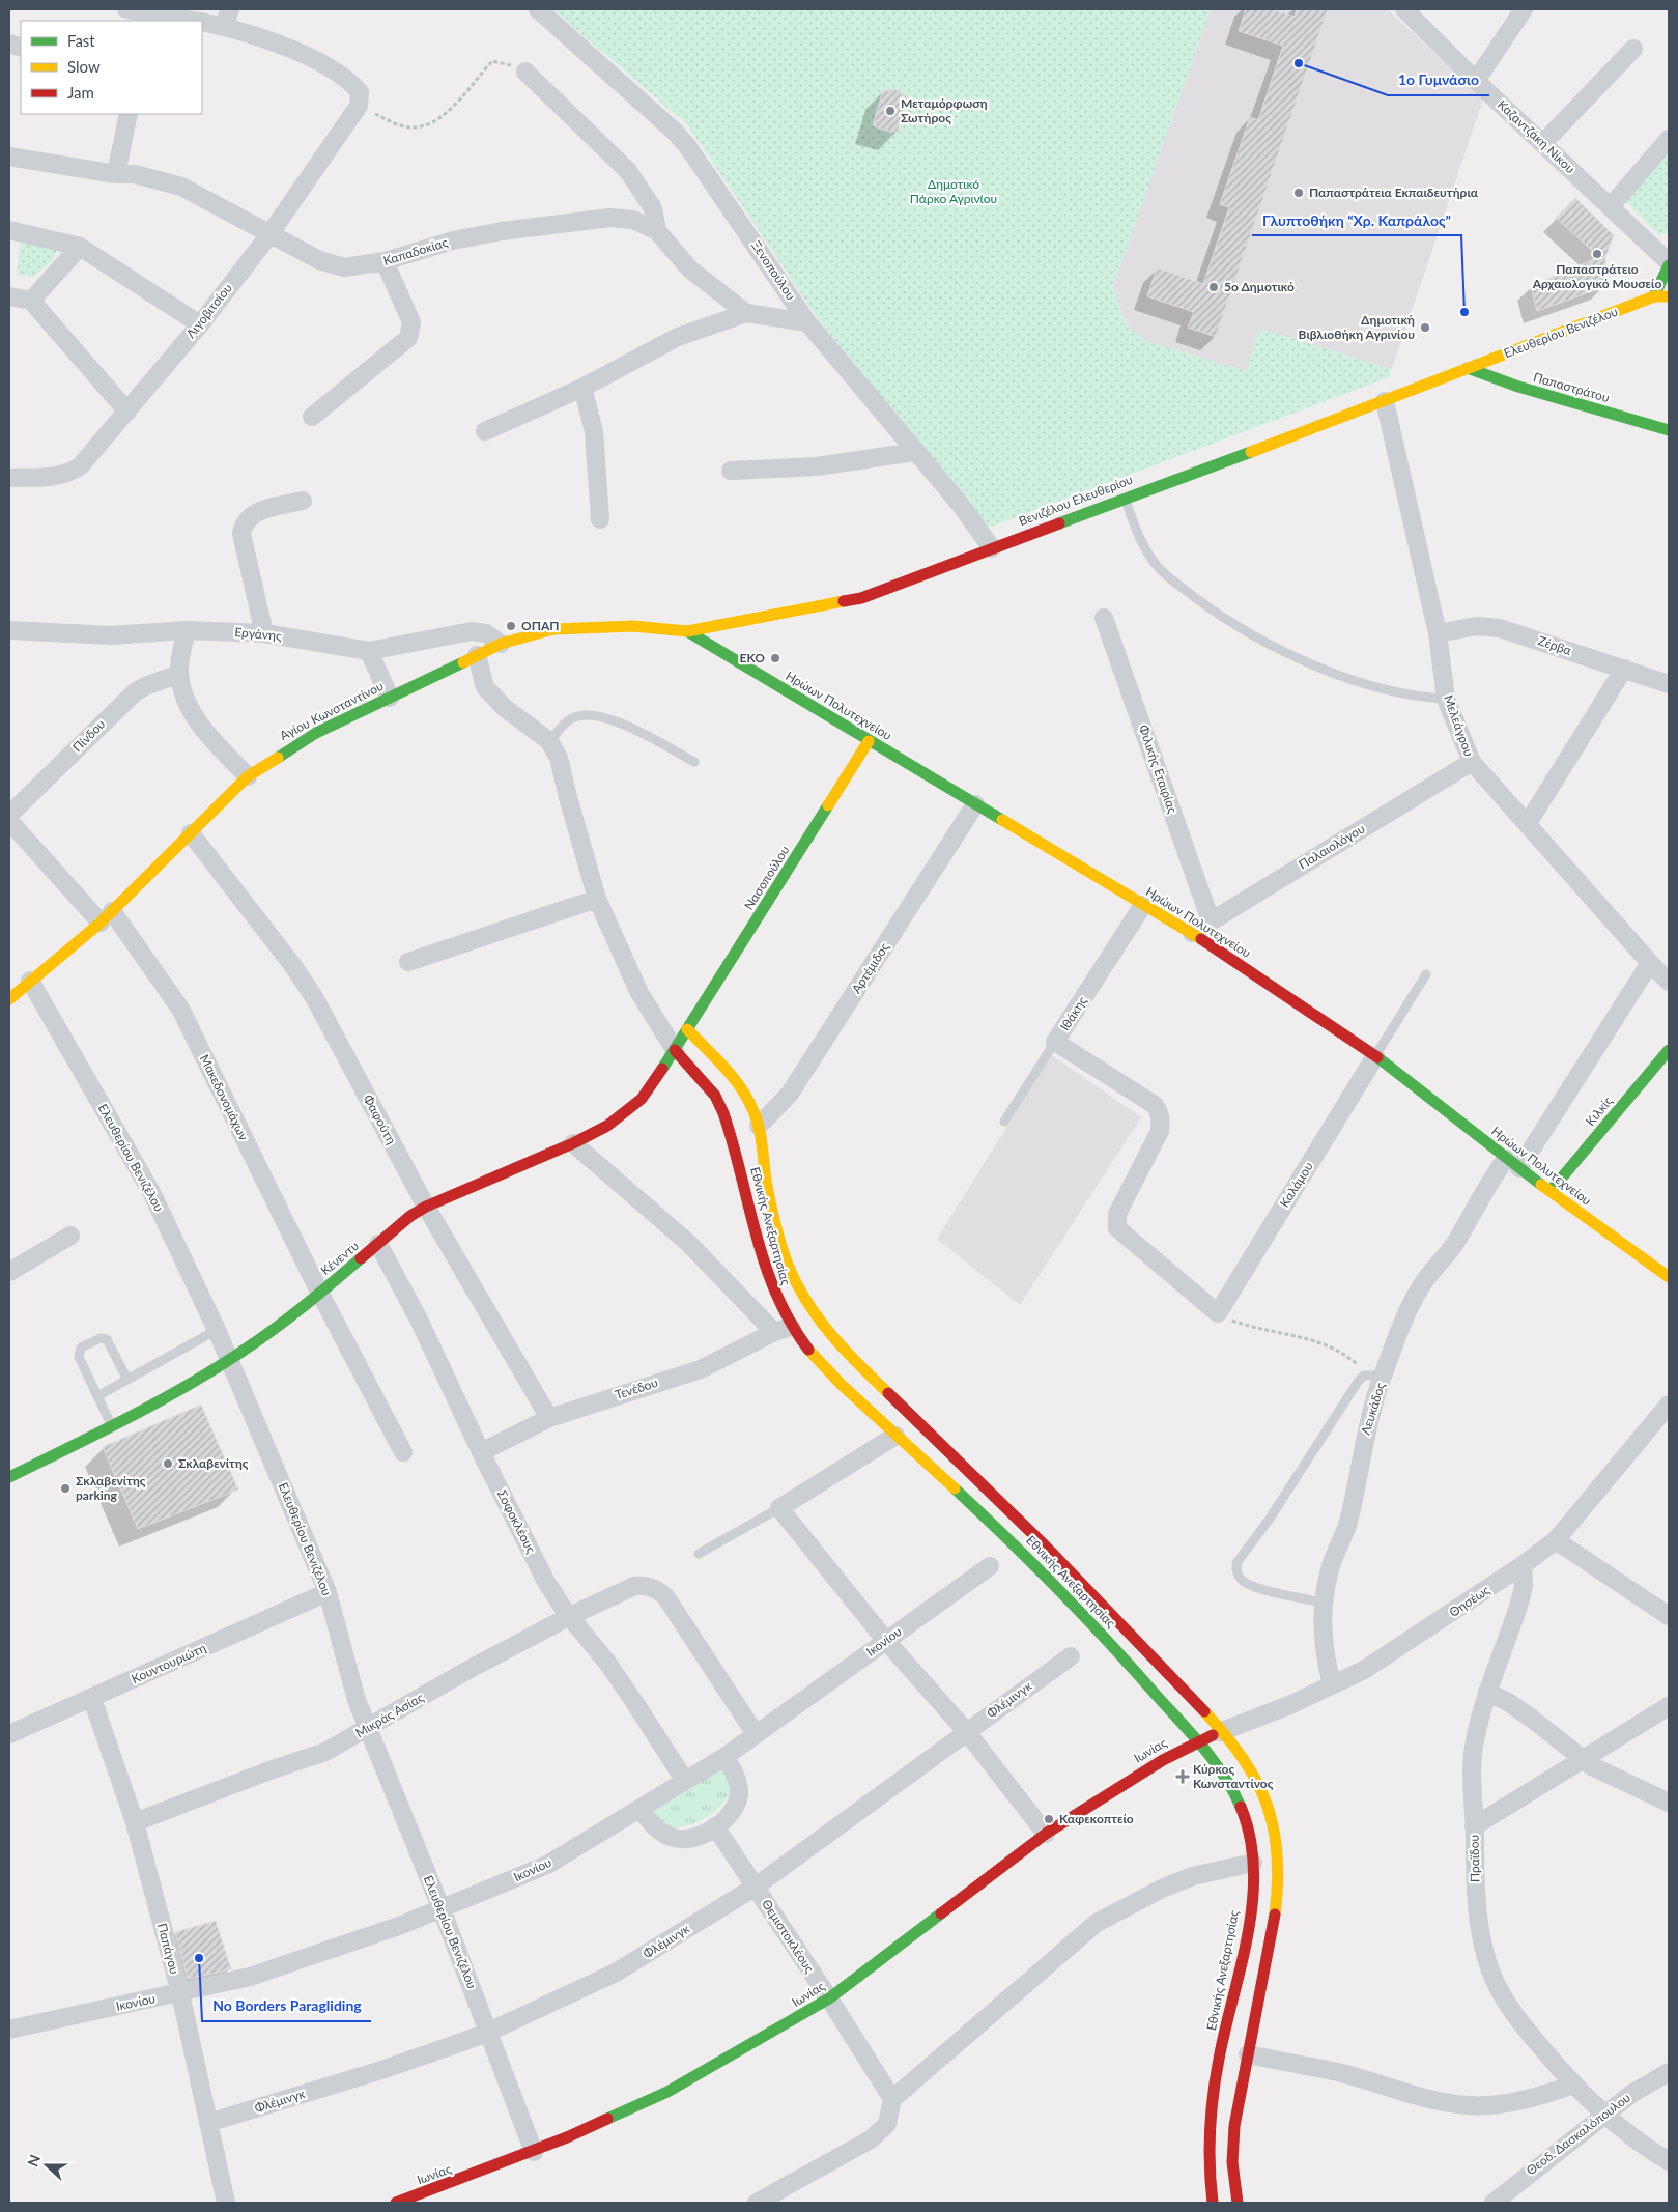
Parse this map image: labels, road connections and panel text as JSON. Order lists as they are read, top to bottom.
{
  "streets": {
    "street": [
      "Καζαντζάκη Νίκου",
      "Καπαδοκίας",
      "Ξενοπούλου",
      "Λιγοβιτσίου",
      "Ελευθερίου Βενιζέλου",
      "Παπαστράτου",
      "Βενιζέλου Ελευθερίου",
      "Εργάνης",
      "Ζέρβα",
      "Ηρώων Πολυτεχνείου",
      "Αγίου Κωνσταντίνου",
      "Μελεάγρου",
      "Πίνδου",
      "Φιλικής Εταιρίας",
      "Παλαιολόγου",
      "Νασοπούλου",
      "Αρτέμιδος",
      "Ιθάκης",
      "Μακεδονομάχων",
      "Κιλκίς",
      "Φαφούτη",
      "Καλάμου",
      "Εθνικής Ανεξαρτησίας",
      "Κένεντυ",
      "Τενέδου",
      "Λευκάδος",
      "Σοφοκλέους",
      "Θησέως",
      "Ικονίου",
      "Κουντουριώτη",
      "Φλέμινγκ",
      "Μικράς Ασίας",
      "Ιωνίας",
      "Πραϊδου",
      "Θεμιστοκλέους",
      "Παπάγου",
      "Θεοδ. Δασκαλόπουλου"
    ]
  },
  "crossings": [
    ["Καπαδοκίας", "Ξενοπούλου"],
    ["Καπαδοκίας", "Λιγοβιτσίου"],
    ["Ξενοπούλου", "Βενιζέλου Ελευθερίου"],
    ["Ελευθερίου Βενιζέλου", "Παπαστράτου"],
    ["Ελευθερίου Βενιζέλου", "Βενιζέλου Ελευθερίου"],
    ["Ελευθερίου Βενιζέλου", "Αγίου Κωνσταντίνου"],
    ["Ελευθερίου Βενιζέλου", "Κένεντυ"],
    ["Ελευθερίου Βενιζέλου", "Ικονίου"],
    ["Ελευθερίου Βενιζέλου", "Κουντουριώτη"],
    ["Ελευθερίου Βενιζέλου", "Φλέμινγκ"],
    ["Ελευθερίου Βενιζέλου", "Μικράς Ασίας"],
    ["Ελευθερίου Βενιζέλου", "Ιωνίας"],
    ["Παπαστράτου", "Βενιζέλου Ελευθερίου"],
    ["Βενιζέλου Ελευθερίου", "Ηρώων Πολυτεχνείου"],
    ["Βενιζέλου Ελευθερίου", "Αγίου Κωνσταντίνου"],
    ["Βενιζέλου Ελευθερίου", "Μελεάγρου"],
    ["Εργάνης", "Αγίου Κωνσταντίνου"],
    ["Ζέρβα", "Μελεάγρου"],
    ["Ηρώων Πολυτεχνείου", "Αγίου Κωνσταντίνου"],
    ["Ηρώων Πολυτεχνείου", "Παλαιολόγου"],
    ["Ηρώων Πολυτεχνείου", "Νασοπούλου"],
    ["Ηρώων Πολυτεχνείου", "Αρτέμιδος"],
    ["Ηρώων Πολυτεχνείου", "Ιθάκης"],
    ["Ηρώων Πολυτεχνείου", "Κιλκίς"],
    ["Ηρώων Πολυτεχνείου", "Καλάμου"],
    ["Ηρώων Πολυτεχνείου", "Λευκάδος"],
    ["Αγίου Κωνσταντίνου", "Μακεδονομάχων"],
    ["Αγίου Κωνσταντίνου", "Φαφούτη"],
    ["Μελεάγρου", "Παλαιολόγου"],
    ["Μελεάγρου", "Λευκάδος"],
    ["Φιλικής Εταιρίας", "Παλαιολόγου"],
    ["Νασοπούλου", "Εθνικής Ανεξαρτησίας"],
    ["Νασοπούλου", "Κένεντυ"],
    ["Μακεδονομάχων", "Κένεντυ"],
    ["Φαφούτη", "Κένεντυ"],
    ["Φαφούτη", "Τενέδου"],
    ["Εθνικής Ανεξαρτησίας", "Κένεντυ"],
    ["Εθνικής Ανεξαρτησίας", "Τενέδου"],
    ["Εθνικής Ανεξαρτησίας", "Ιωνίας"],
    ["Κένεντυ", "Σοφοκλέους"],
    ["Τενέδου", "Σοφοκλέους"],
    ["Λευκάδος", "Θησέως"],
    ["Σοφοκλέους", "Ικονίου"],
    ["Σοφοκλέους", "Μικράς Ασίας"],
    ["Θησέως", "Ιωνίας"],
    ["Θησέως", "Πραϊδου"],
    ["Ικονίου", "Μικράς Ασίας"],
    ["Ικονίου", "Παπάγου"],
    ["Κουντουριώτη", "Παπάγου"],
    ["Φλέμινγκ", "Θεμιστοκλέους"],
    ["Φλέμινγκ", "Παπάγου"],
    ["Μικράς Ασίας", "Παπάγου"],
    ["Ιωνίας", "Θεμιστοκλέους"],
    ["Πραϊδου", "Θεοδ. Δασκαλόπουλου"]
  ],
  "parks": ["Δημοτικό Πάρκο Αγρινίου"],
  "places": {
    "other": [
      "1ο Γυμνάσιο",
      "Μεταμόρφωση Σωτήρος",
      "Παπαστράτεια Εκπαιδευτήρια",
      "Παπαστράτειο Αρχαιολογικό Μουσείο",
      "5ο Δημοτικό",
      "Γλυπτοθήκη “Χρ. Καπράλος”",
      "Δημοτική Βιβλιοθήκη Αγρινίου",
      "ΟΠΑΠ",
      "EKO",
      "Σκλαβενίτης",
      "Σκλαβενίτης parking",
      "Καφεκοπτείο",
      "No Borders Paragliding"
    ],
    "health": ["Κύρκος Κωνσταντίνος"]
  },
  "legend": ["Fast", "Slow", "Jam"],
  "north": "left"
}
